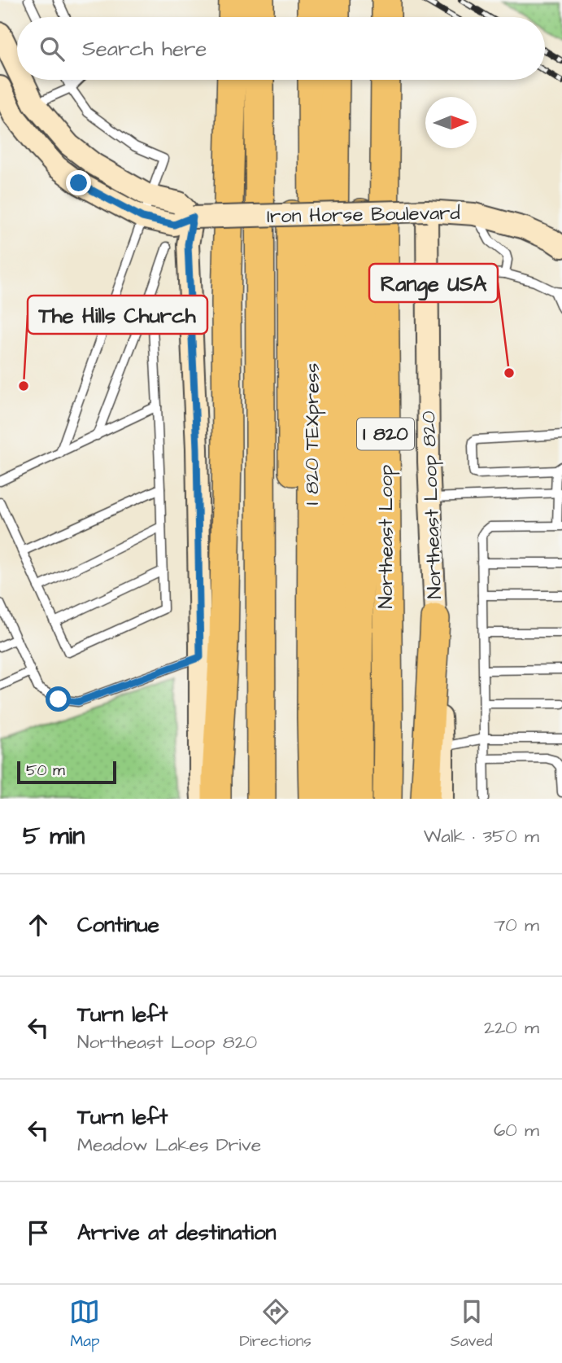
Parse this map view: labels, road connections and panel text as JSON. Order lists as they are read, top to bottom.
{
  "streets": {
    "highway": ["I 820 TEXpress", "I 820", "Northeast Loop"],
    "main road": ["Iron Horse Boulevard", "Northeast Loop 820"]
  },
  "crossings": [
    ["Iron Horse Boulevard", "Northeast Loop 820"]
  ],
  "places": ["Range USA", "The Hills Church"],
  "scale_bar": "50 m",
  "north": "right",
  "page": {
    "search": "Search here",
    "scale": "50 m",
    "heading": ["5 min", "Walk · 350 m"],
    "list": [
      ["Continue", "70 m"],
      ["Turn left", "Northeast Loop 820", "220 m"],
      ["Turn left", "Meadow Lakes Drive", "60 m"],
      "Arrive at destination"
    ],
    "nav": ["Map", "Directions", "Saved"]
  }
}
